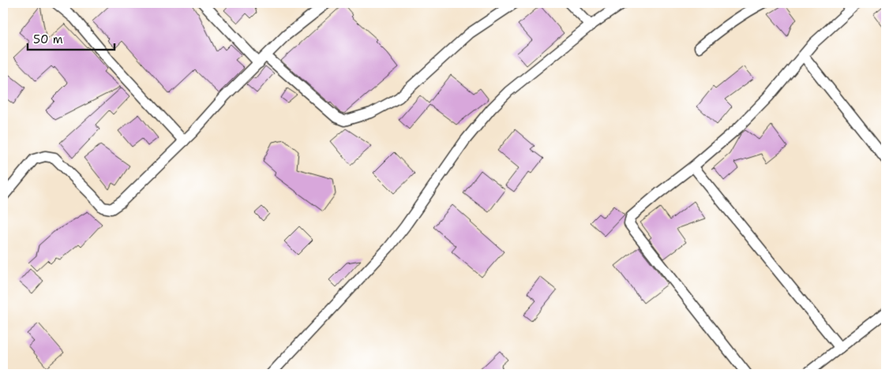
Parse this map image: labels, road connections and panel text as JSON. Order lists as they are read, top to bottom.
{
  "scale_bar": "50 m"
}
